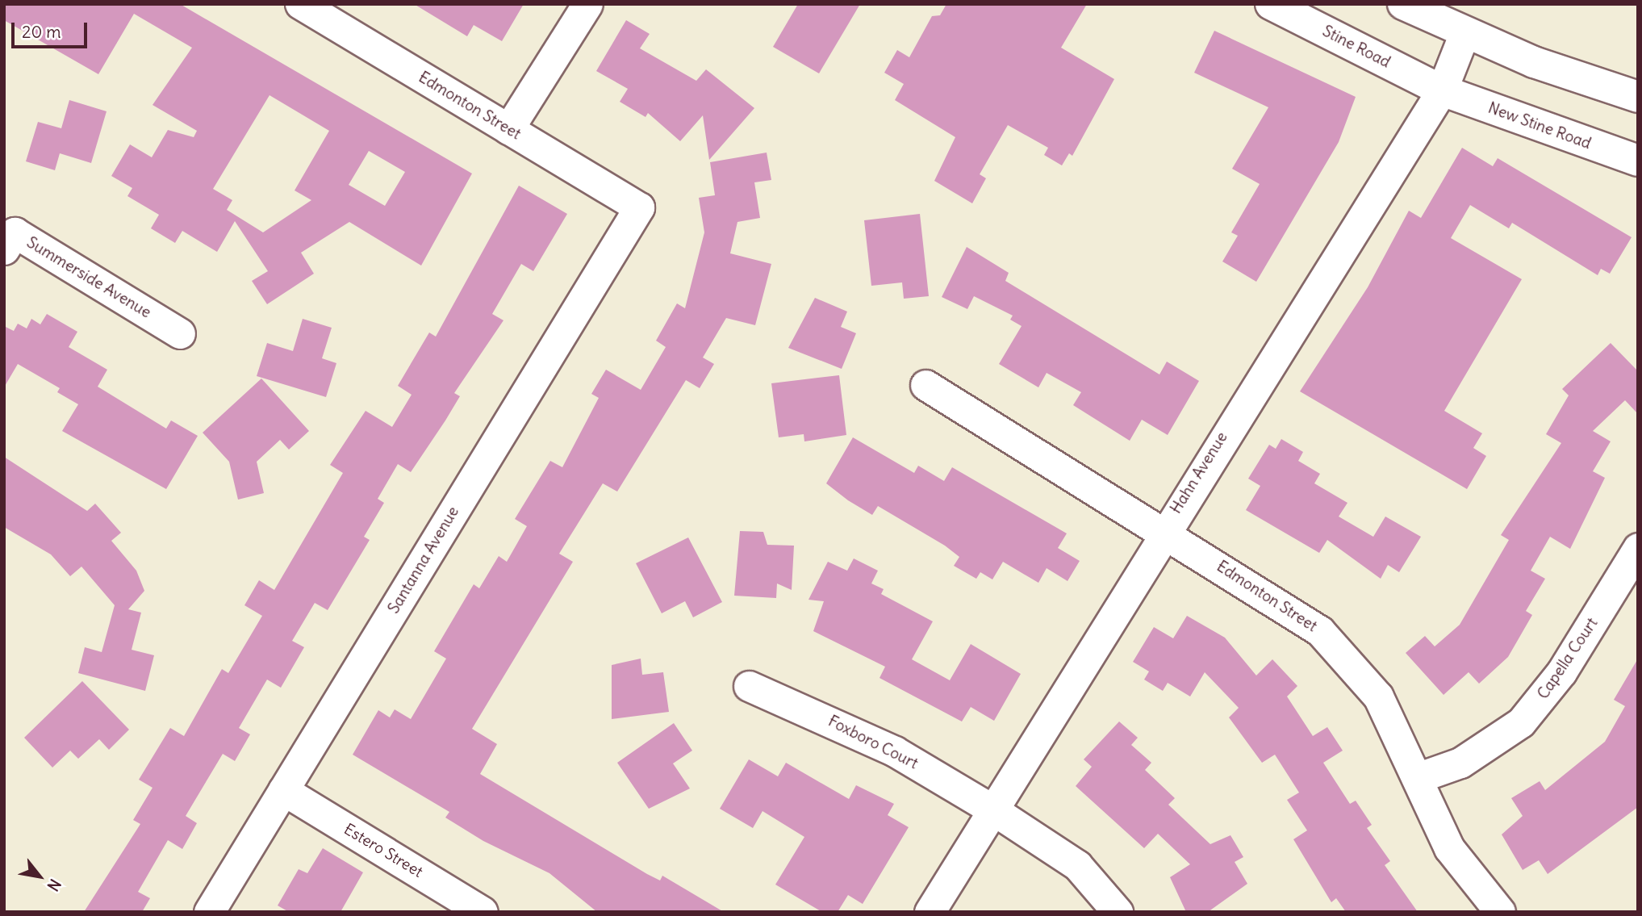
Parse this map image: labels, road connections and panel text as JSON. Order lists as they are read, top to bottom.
{
  "streets": {
    "main road": ["Stine Road", "New Stine Road"],
    "street": [
      "Edmonton Street",
      "Summerside Avenue",
      "Hahn Avenue",
      "Santanna Avenue",
      "Capella Court",
      "Foxboro Court",
      "Estero Street"
    ]
  },
  "crossings": [
    ["Stine Road", "New Stine Road"],
    ["Stine Road", "Hahn Avenue"],
    ["Edmonton Street", "Hahn Avenue"],
    ["Edmonton Street", "Santanna Avenue"],
    ["Edmonton Street", "Capella Court"],
    ["New Stine Road", "Hahn Avenue"],
    ["Hahn Avenue", "Foxboro Court"],
    ["Santanna Avenue", "Estero Street"]
  ],
  "scale_bar": "20 m",
  "north": "bottom right"
}
